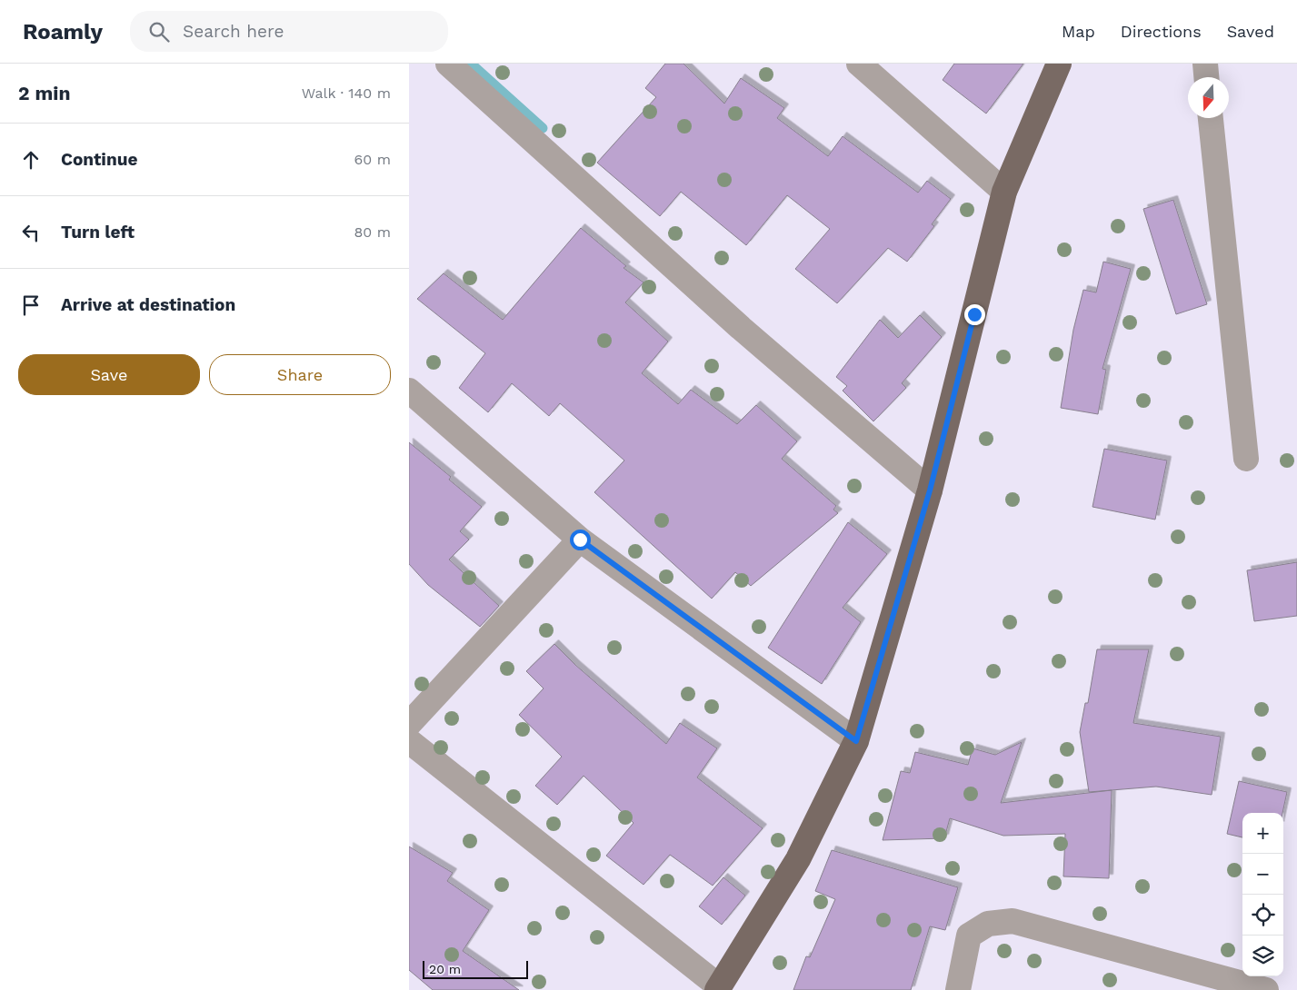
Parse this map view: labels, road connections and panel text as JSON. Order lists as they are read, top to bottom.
{
  "scale_bar": "20 m",
  "north": "bottom",
  "page": {
    "header": "Roamly",
    "search": "Search here",
    "nav": ["Map", "Directions", "Saved"],
    "heading": ["2 min", "Walk · 140 m"],
    "list": [
      ["Continue", "60 m"],
      ["Turn left", "80 m"],
      "Arrive at destination"
    ],
    "buttons": ["Save", "Share"],
    "map_buttons": ["+", "−"],
    "scale": "20 m"
  }
}
